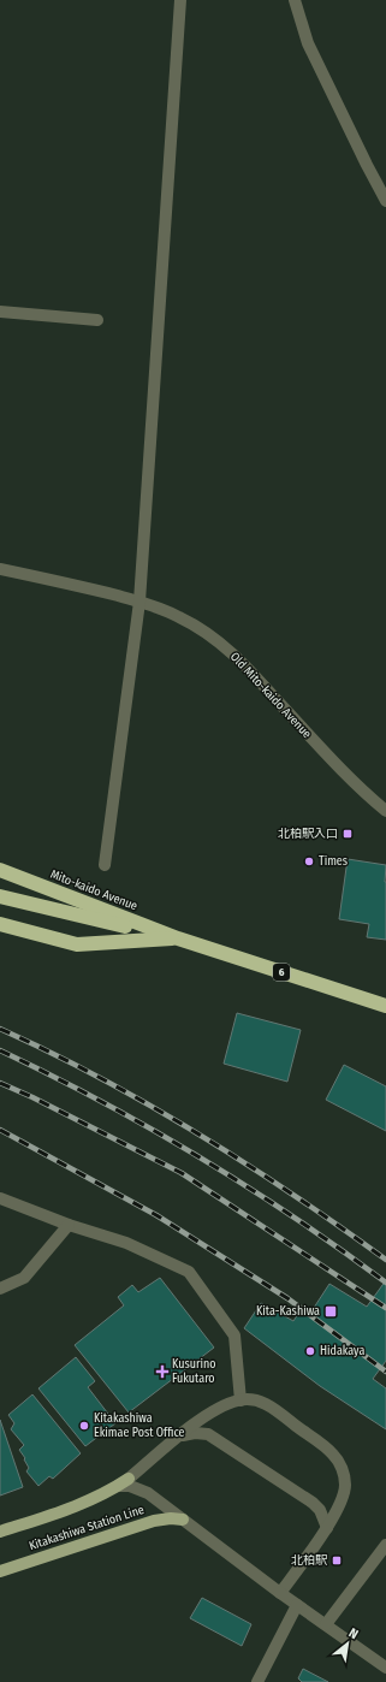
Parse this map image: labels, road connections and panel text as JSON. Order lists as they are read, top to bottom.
{
  "streets": {
    "highway": ["Mito-kaido Avenue", "6"],
    "main road": ["Kitakashiwa Station Line"],
    "street": ["Old Mito-kaido Avenue"]
  },
  "places": {
    "transit": ["北柏駅入口", "Kita-Kashiwa", "北柏駅"],
    "other": ["Times", "Hidakaya", "Kitakashiwa Ekimae Post Office"],
    "health": ["Kusurino Fukutaro"]
  },
  "north": "top right"
}
